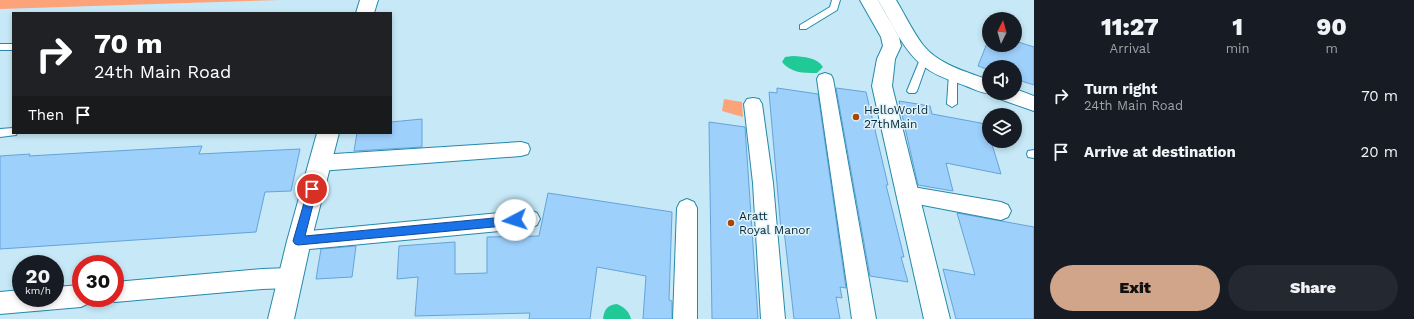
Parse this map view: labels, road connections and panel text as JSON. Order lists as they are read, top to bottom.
{
  "places": ["HelloWorld 27thMain", "Aratt Royal Manor"],
  "north": "top",
  "page": {
    "eta": [
      "11:27",
      "Arrival",
      "1",
      "min",
      "90",
      "m"
    ],
    "turn": ["70 m", "24th Main Road"],
    "list": [
      {
        "name": "Turn right",
        "note": "24th Main Road",
        "value": "70 m"
      },
      {
        "name": "Arrive at destination",
        "value": "20 m"
      }
    ],
    "then": "Then",
    "speed": "20 km/h",
    "limit": "30",
    "buttons": ["Exit", "Share"]
  }
}
